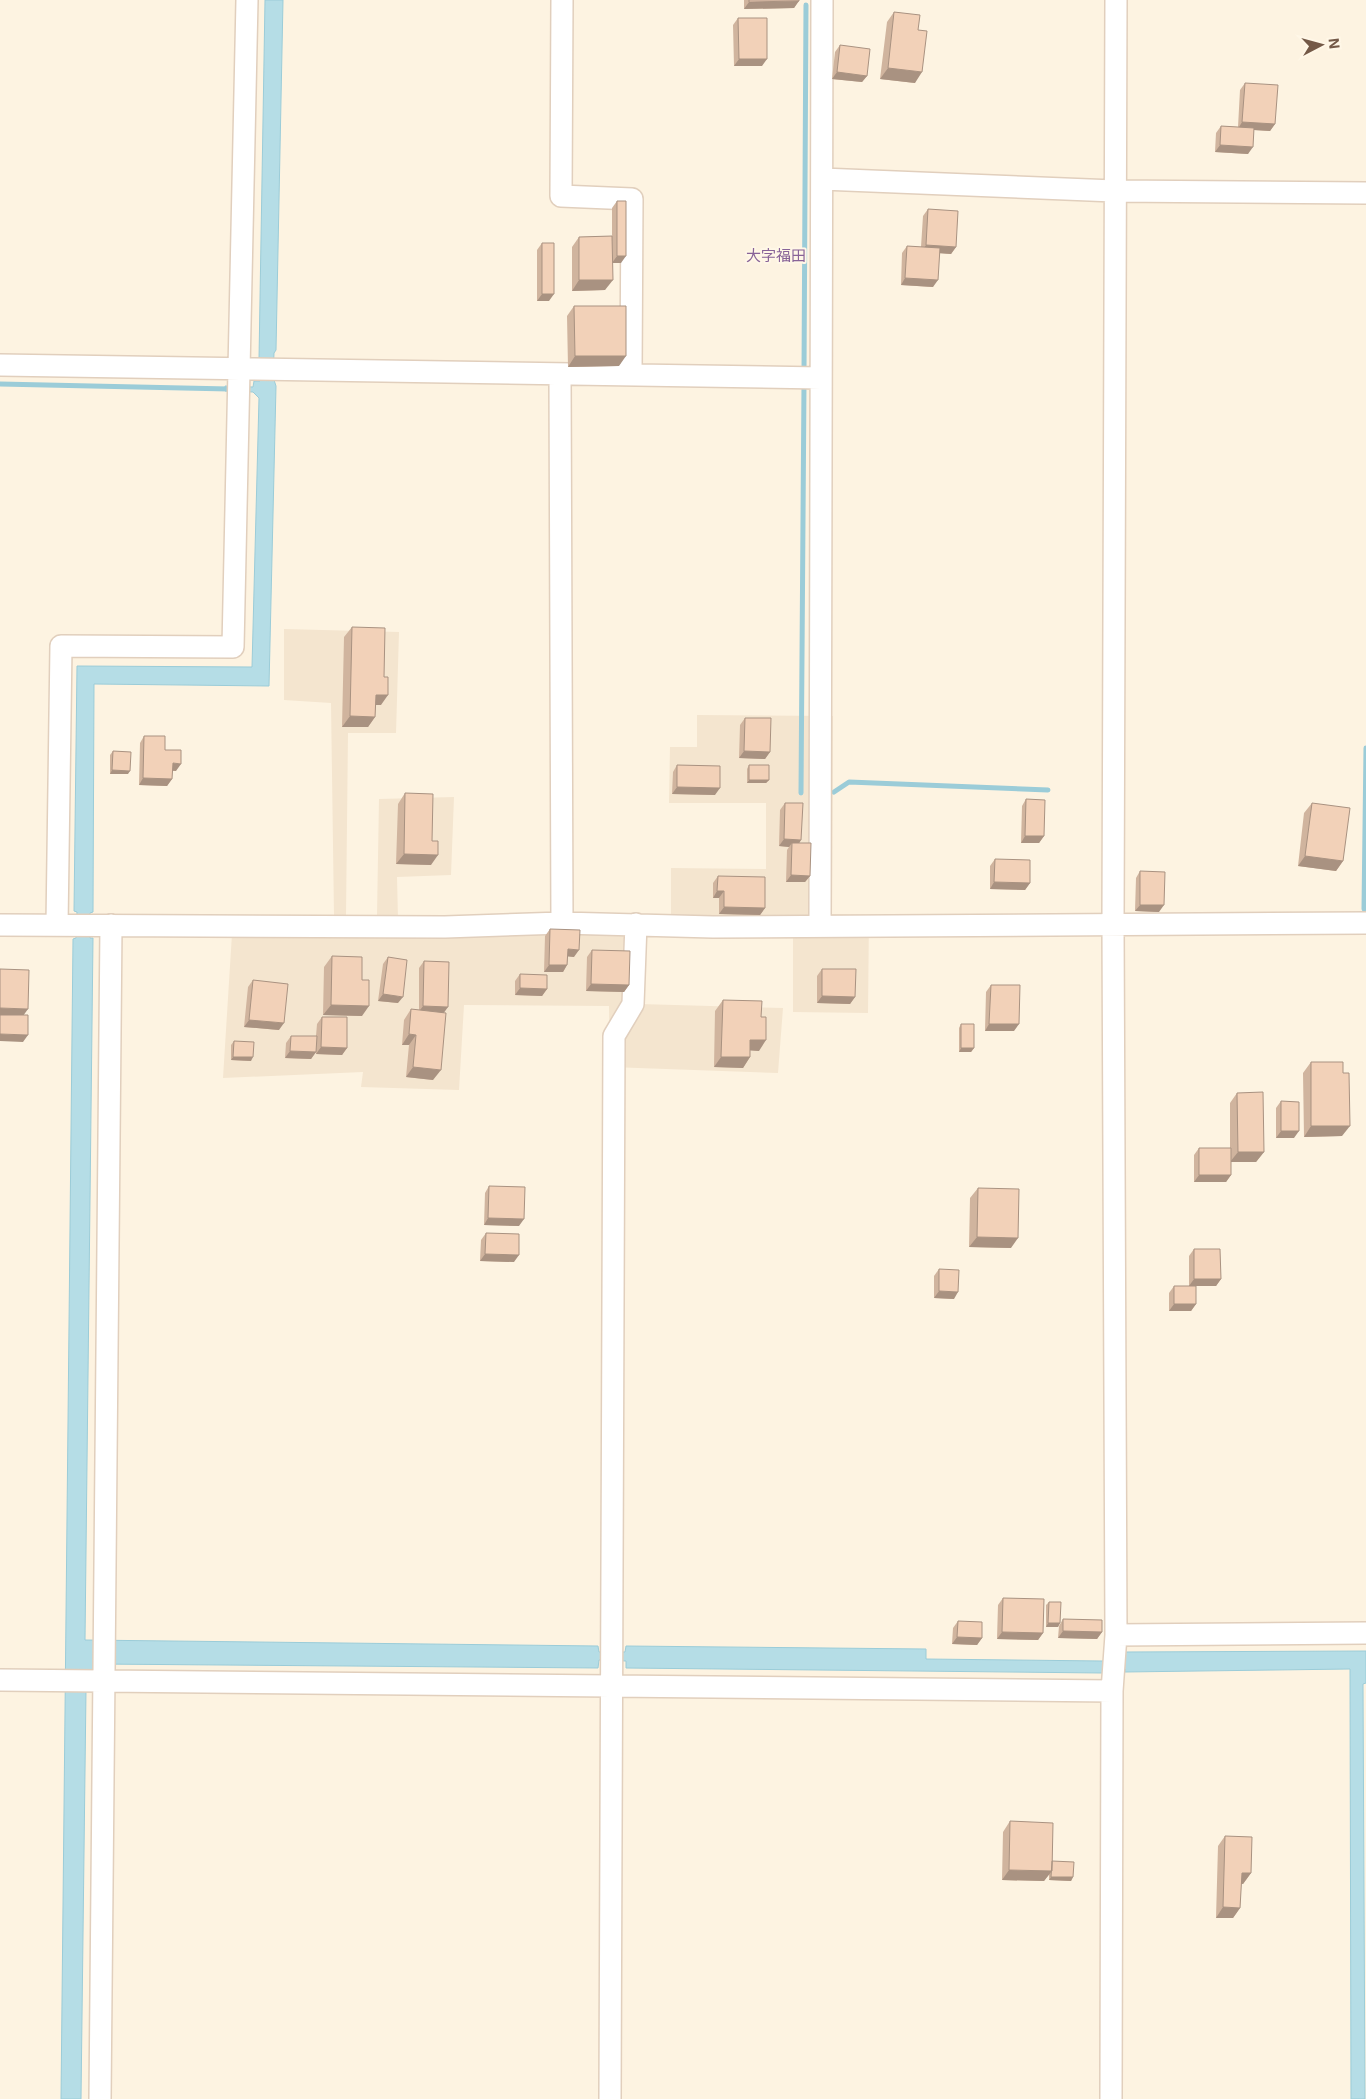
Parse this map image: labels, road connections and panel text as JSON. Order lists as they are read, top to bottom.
{
  "districts": ["大字福田"],
  "north": "right"
}
